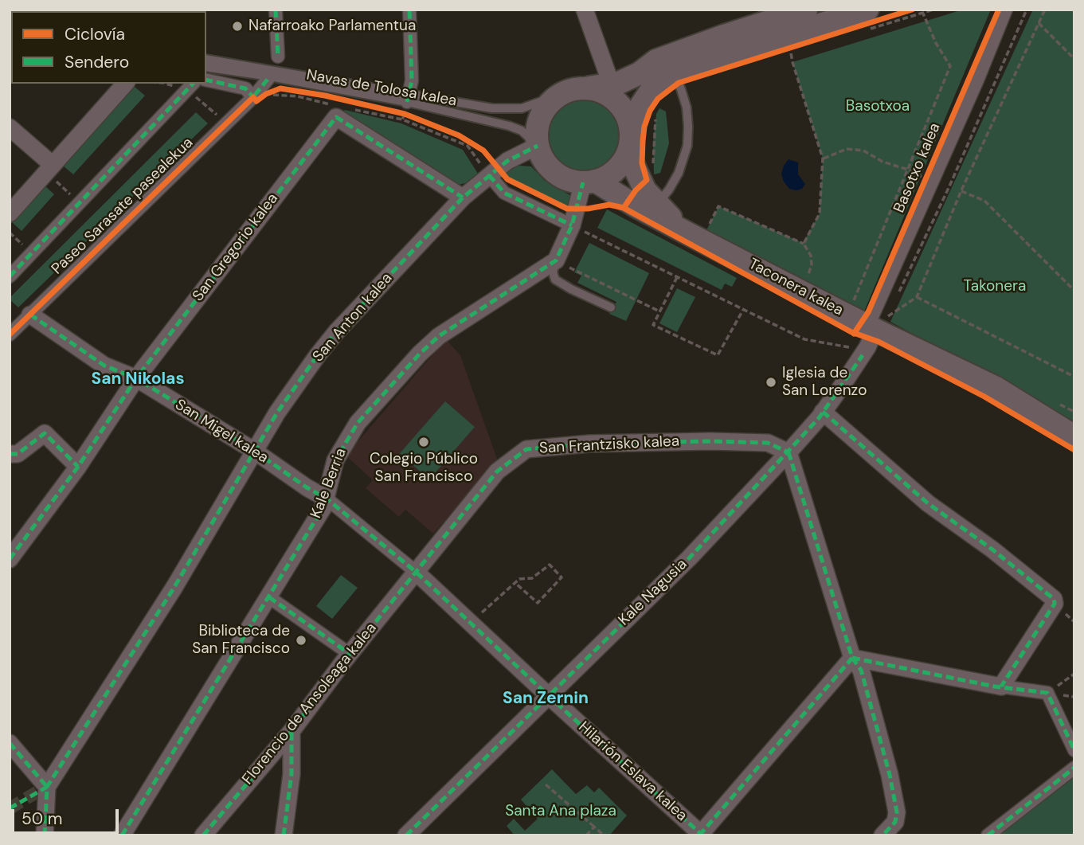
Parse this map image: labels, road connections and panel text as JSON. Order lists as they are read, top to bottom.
{
  "streets": {
    "street": [
      "Basotxo kalea",
      "Paseo Sarasate pasealekua",
      "San Gregorio kalea",
      "Taconera kalea",
      "San Anton kalea",
      "San Migel kalea",
      "San Frantzisko kalea",
      "Kale Berria",
      "Kale Nagusia",
      "Florencio de Ansoleaga kalea",
      "Hilarión Eslava kalea"
    ],
    "lane": ["Navas de Tolosa kalea"]
  },
  "crossings": [
    ["Navas de Tolosa kalea", "Paseo Sarasate pasealekua"],
    ["Navas de Tolosa kalea", "Taconera kalea"],
    ["Navas de Tolosa kalea", "San Anton kalea"],
    ["Basotxo kalea", "Taconera kalea"],
    ["Basotxo kalea", "Kale Nagusia"],
    ["Paseo Sarasate pasealekua", "San Migel kalea"],
    ["San Gregorio kalea", "San Anton kalea"],
    ["San Gregorio kalea", "San Migel kalea"],
    ["Taconera kalea", "San Anton kalea"],
    ["Taconera kalea", "Kale Nagusia"],
    ["San Anton kalea", "San Migel kalea"],
    ["San Migel kalea", "Kale Berria"],
    ["San Frantzisko kalea", "Kale Nagusia"],
    ["San Frantzisko kalea", "Florencio de Ansoleaga kalea"],
    ["San Frantzisko kalea", "Hilarión Eslava kalea"],
    ["Kale Nagusia", "Hilarión Eslava kalea"],
    ["Florencio de Ansoleaga kalea", "Hilarión Eslava kalea"]
  ],
  "districts": ["San Nikolas", "San Zernin"],
  "parks": ["Basotxoa", "Takonera", "Santa Ana plaza"],
  "places": [
    "Nafarroako Parlamentua",
    "Iglesia de San Lorenzo",
    "Colegio Público San Francisco",
    "Biblioteca de San Francisco"
  ],
  "legend": ["Ciclovía", "Sendero"],
  "scale_bar": "50 m"
}
